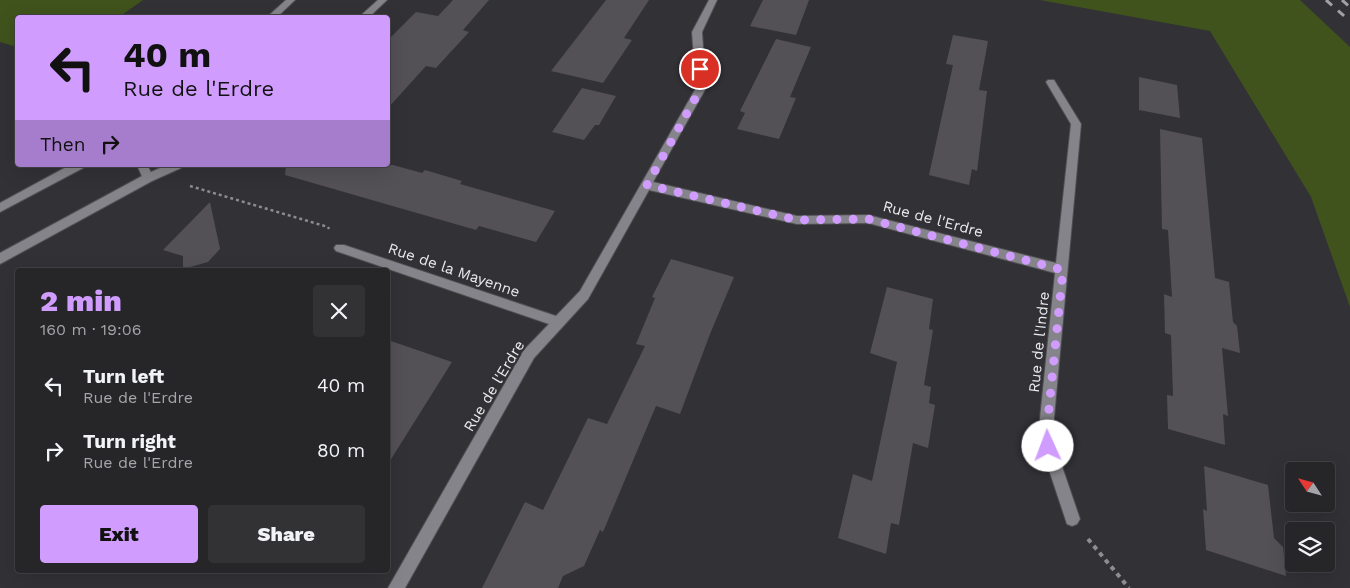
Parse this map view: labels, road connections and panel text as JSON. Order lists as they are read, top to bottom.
{
  "streets": {
    "street": ["Rue de l'Erdre", "Rue de la Mayenne", "Rue de l'Indre"]
  },
  "crossings": [
    ["Rue de l'Erdre", "Rue de la Mayenne"],
    ["Rue de l'Erdre", "Rue de l'Indre"]
  ],
  "north": "top left",
  "page": {
    "turn": ["40 m", "Rue de l'Erdre"],
    "then": "Then",
    "heading": ["2 min", "160 m · 19:06"],
    "list": [
      {
        "name": "Turn left",
        "note": "Rue de l'Erdre",
        "value": "40 m"
      },
      {
        "name": "Turn right",
        "note": "Rue de l'Erdre",
        "value": "80 m"
      }
    ],
    "buttons": ["Exit", "Share"]
  }
}
